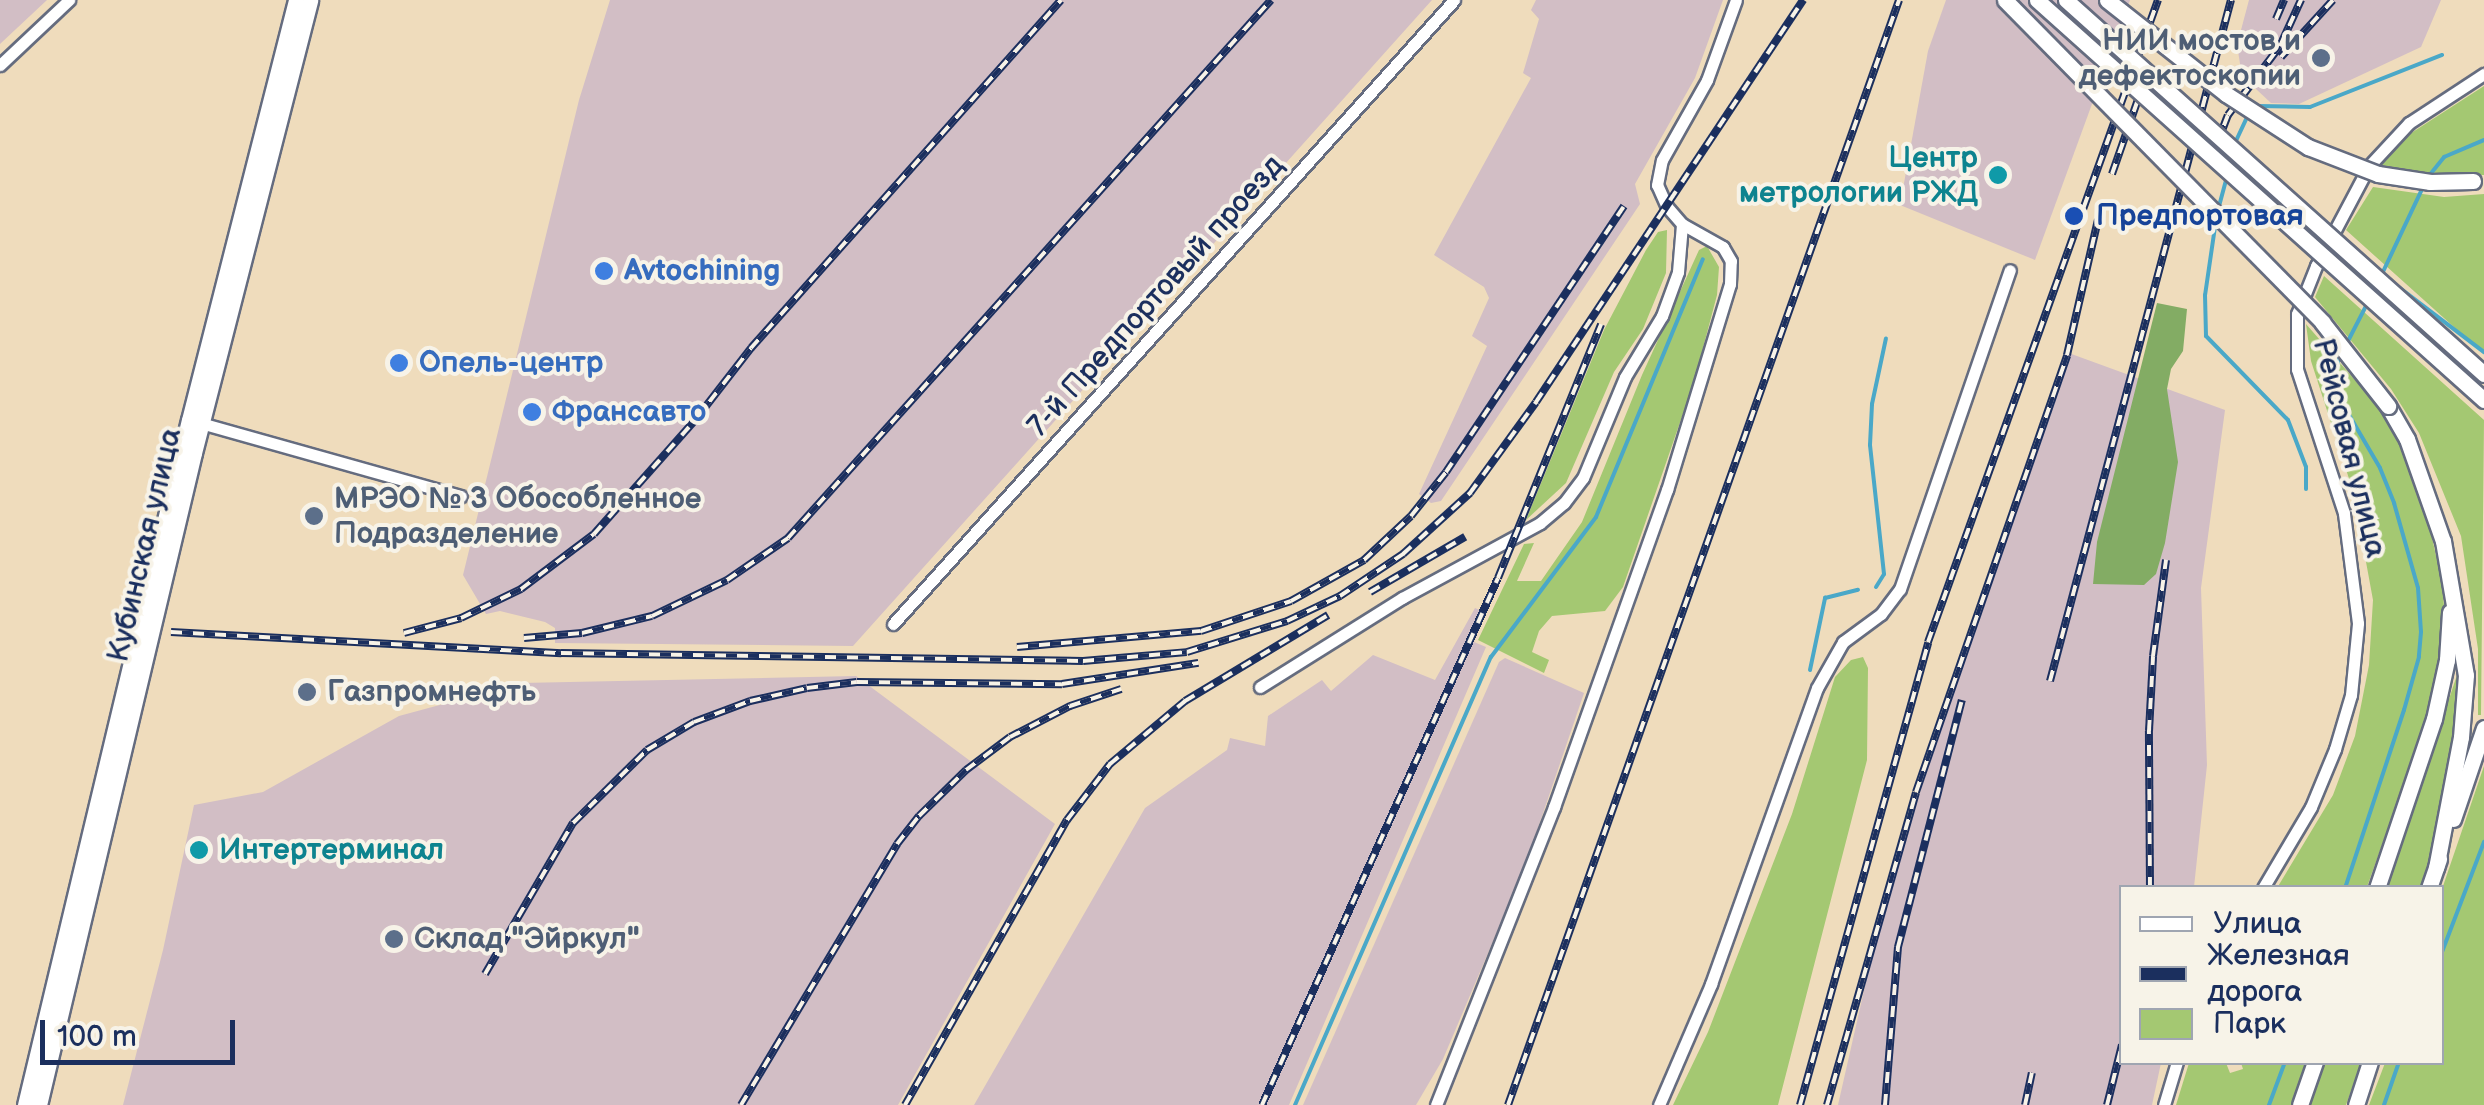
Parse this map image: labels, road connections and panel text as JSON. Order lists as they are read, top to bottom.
{
  "streets": {
    "main road": ["Кубинская улица"],
    "street": ["7-й Предпортовый проезд", "Рейсовая улица"]
  },
  "places": [
    "НИИ мостов и дефектоскопии",
    "Центр метрологии РЖД",
    "Предпортовая",
    "Avtochining",
    "Опель-центр",
    "Франсавто",
    "МРЭО № 3 Обособленное Подразделение",
    "Газпромнефть",
    "Интертерминал",
    "Склад \"Эйркул\""
  ],
  "legend": ["Улица", "Железная дорога", "Парк"],
  "scale_bar": "100 m"
}
